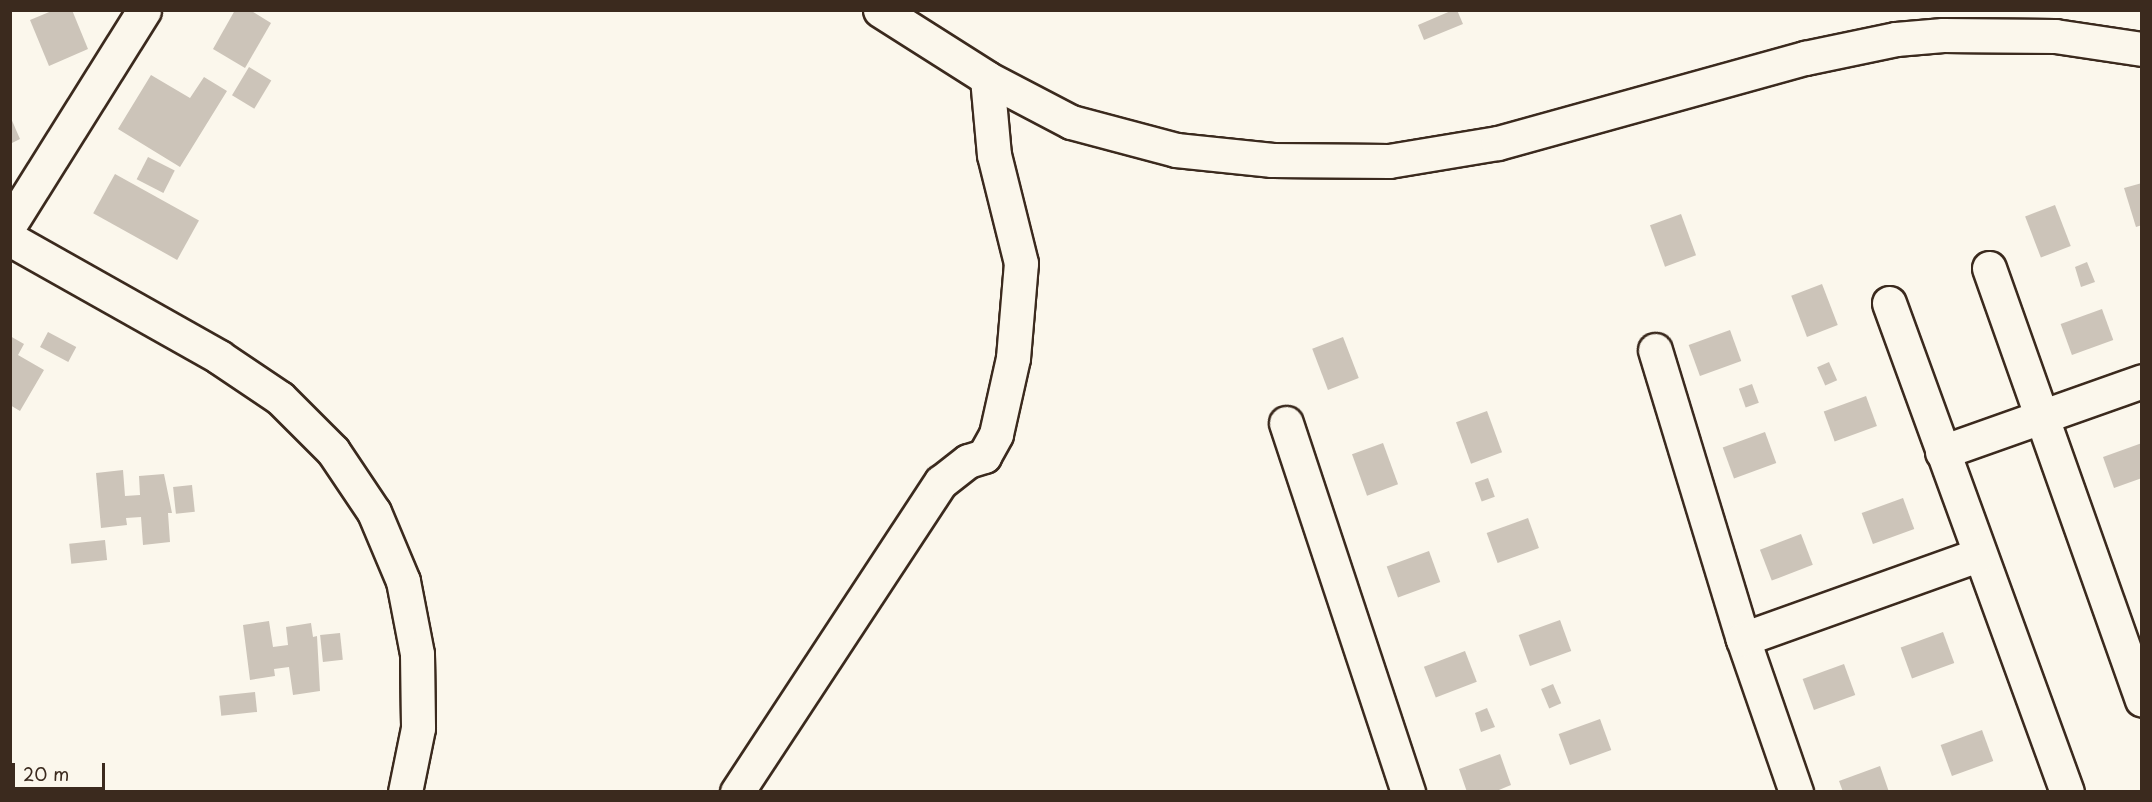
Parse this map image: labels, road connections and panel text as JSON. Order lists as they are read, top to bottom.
{
  "scale_bar": "20 m"
}
